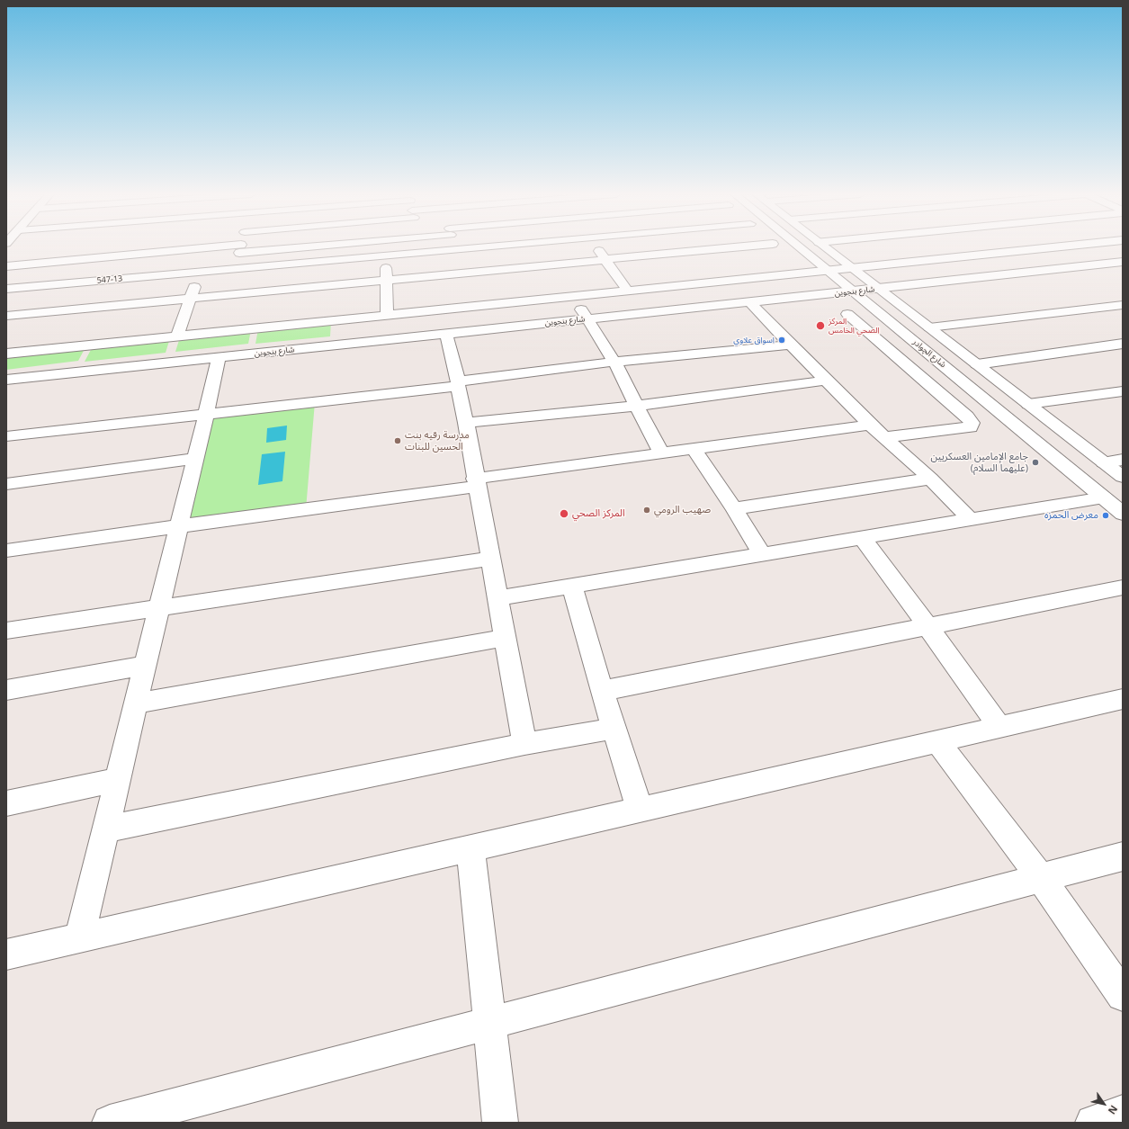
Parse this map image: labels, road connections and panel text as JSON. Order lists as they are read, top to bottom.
{
  "streets": {
    "street": ["547-13", "شارع بنجوين", "شارع الچوادر"]
  },
  "crossings": [
    ["شارع بنجوين", "شارع الچوادر"]
  ],
  "places": [
    "المركز الصحي الخامس",
    "اسواق علاوي",
    "مدرسة رقيه بنت الحسين للبنات",
    "جامع الإمامين العسكريين (عليهما السلام)",
    "صهيب الرومي",
    "المركز الصحي",
    "معرض الحمزه"
  ],
  "north": "bottom right"
}
